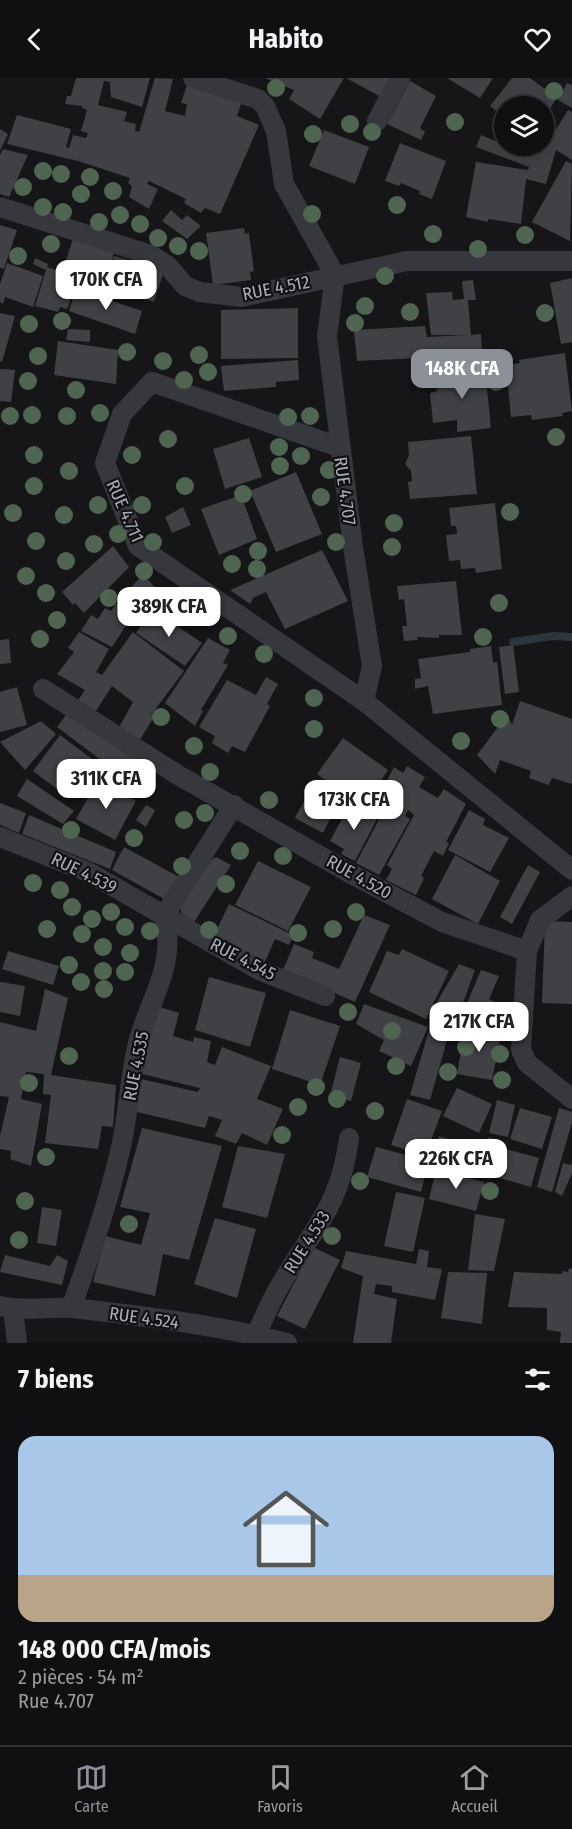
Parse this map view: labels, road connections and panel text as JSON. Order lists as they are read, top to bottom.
{
  "streets": {
    "street": [
      "RUE 4.512",
      "RUE 4.707",
      "RUE 4.711",
      "RUE 4.539",
      "RUE 4.520",
      "RUE 4.545",
      "RUE 4.535",
      "RUE 4.533",
      "RUE 4.524"
    ]
  },
  "crossings": [
    ["RUE 4.512", "RUE 4.707"],
    ["RUE 4.707", "RUE 4.711"],
    ["RUE 4.539", "RUE 4.545"],
    ["RUE 4.539", "RUE 4.535"],
    ["RUE 4.545", "RUE 4.535"],
    ["RUE 4.535", "RUE 4.524"],
    ["RUE 4.533", "RUE 4.524"]
  ],
  "page": {
    "header": "Habito",
    "price": [
      "170K CFA",
      "148K CFA",
      "389K CFA",
      "311K CFA",
      "173K CFA",
      "217K CFA",
      "226K CFA"
    ],
    "heading": "7 biens",
    "list": [
      {
        "name": "148 000 CFA/mois",
        "note": "2 pièces · 54 m² · Rue 4.707"
      }
    ],
    "tabs": ["Carte", "Favoris", "Accueil"]
  }
}
